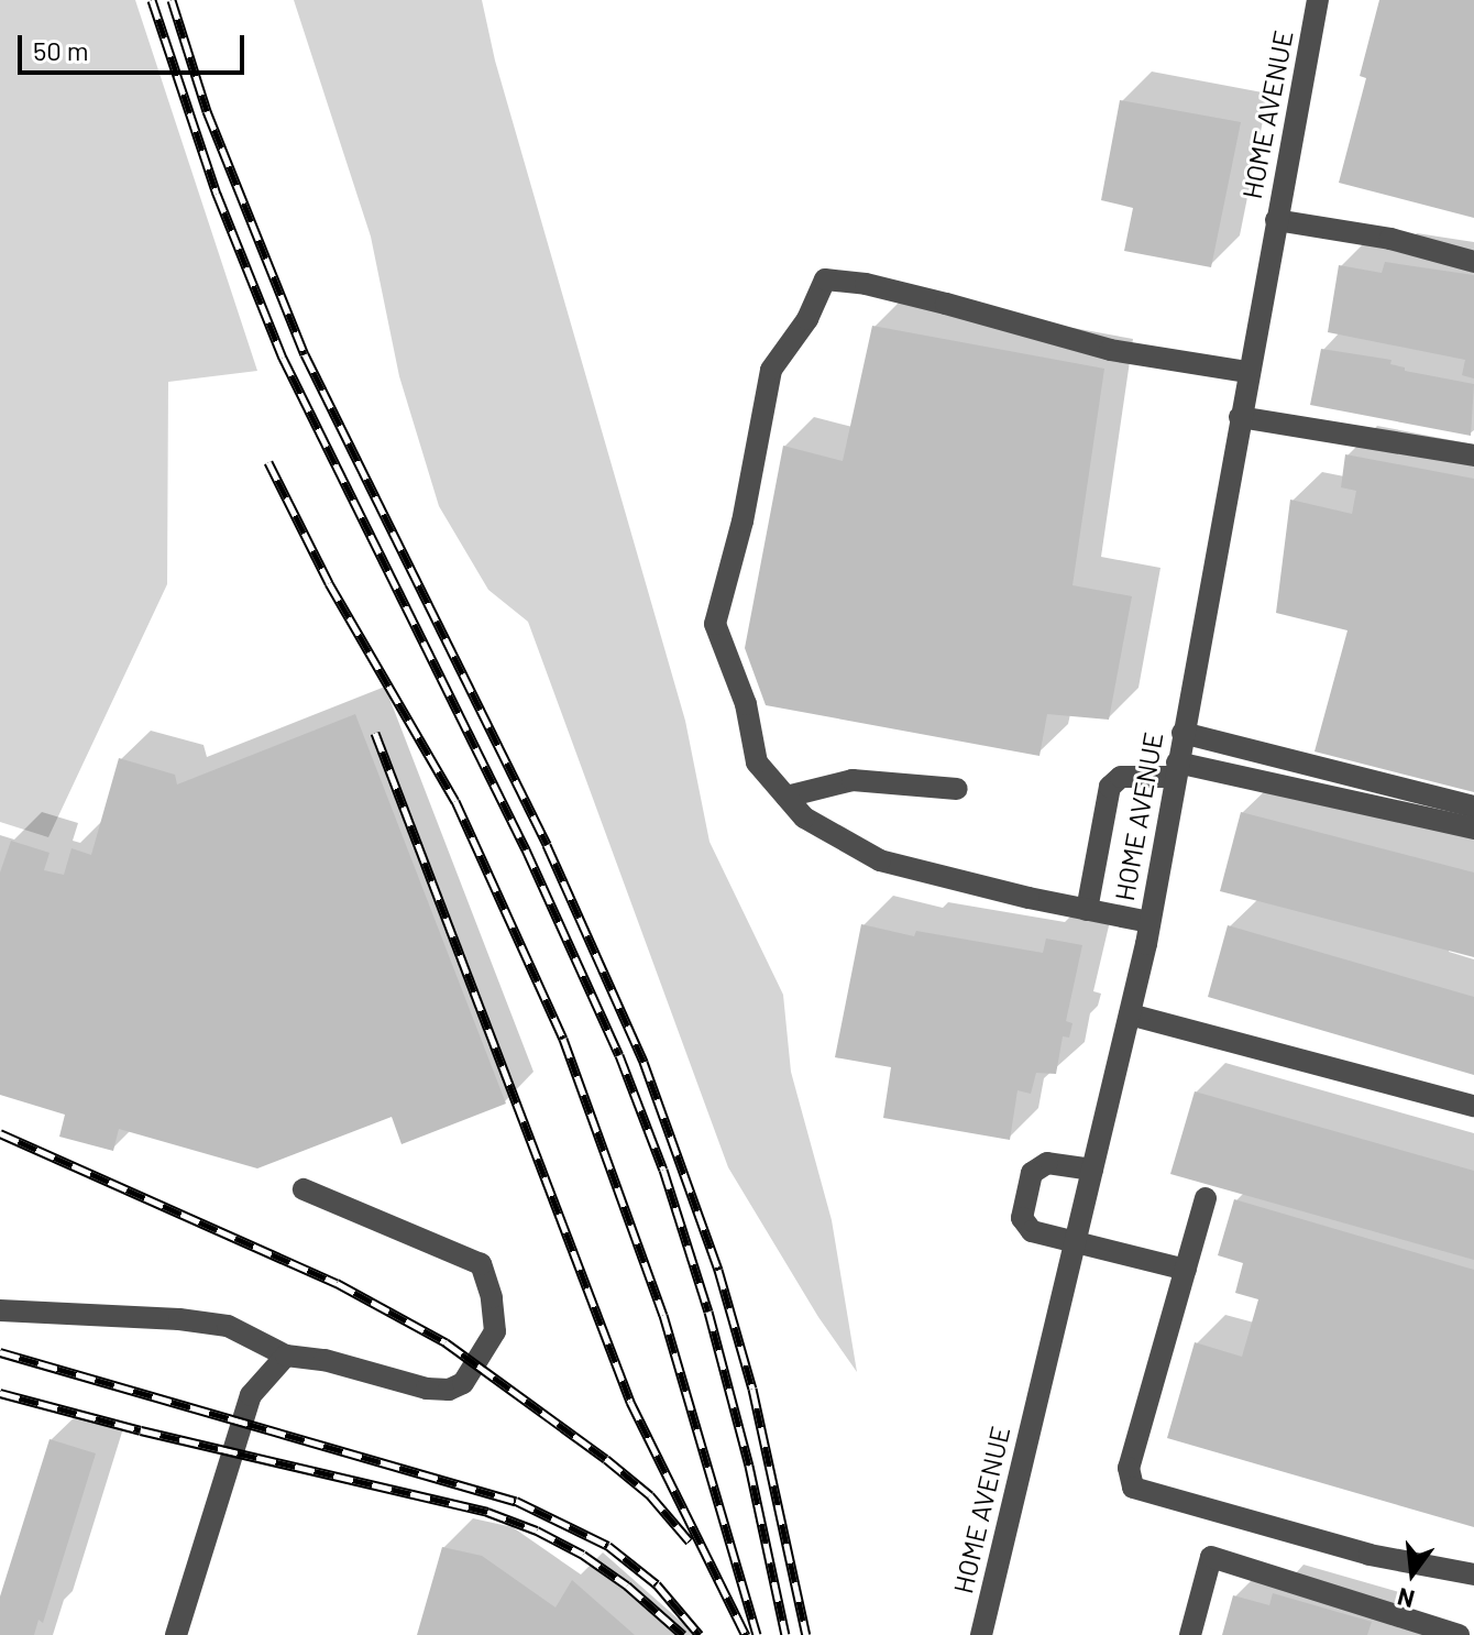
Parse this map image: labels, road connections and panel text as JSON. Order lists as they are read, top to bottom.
{
  "streets": {
    "street": ["HOME AVENUE"]
  },
  "scale_bar": "50 m",
  "north": "bottom"
}
